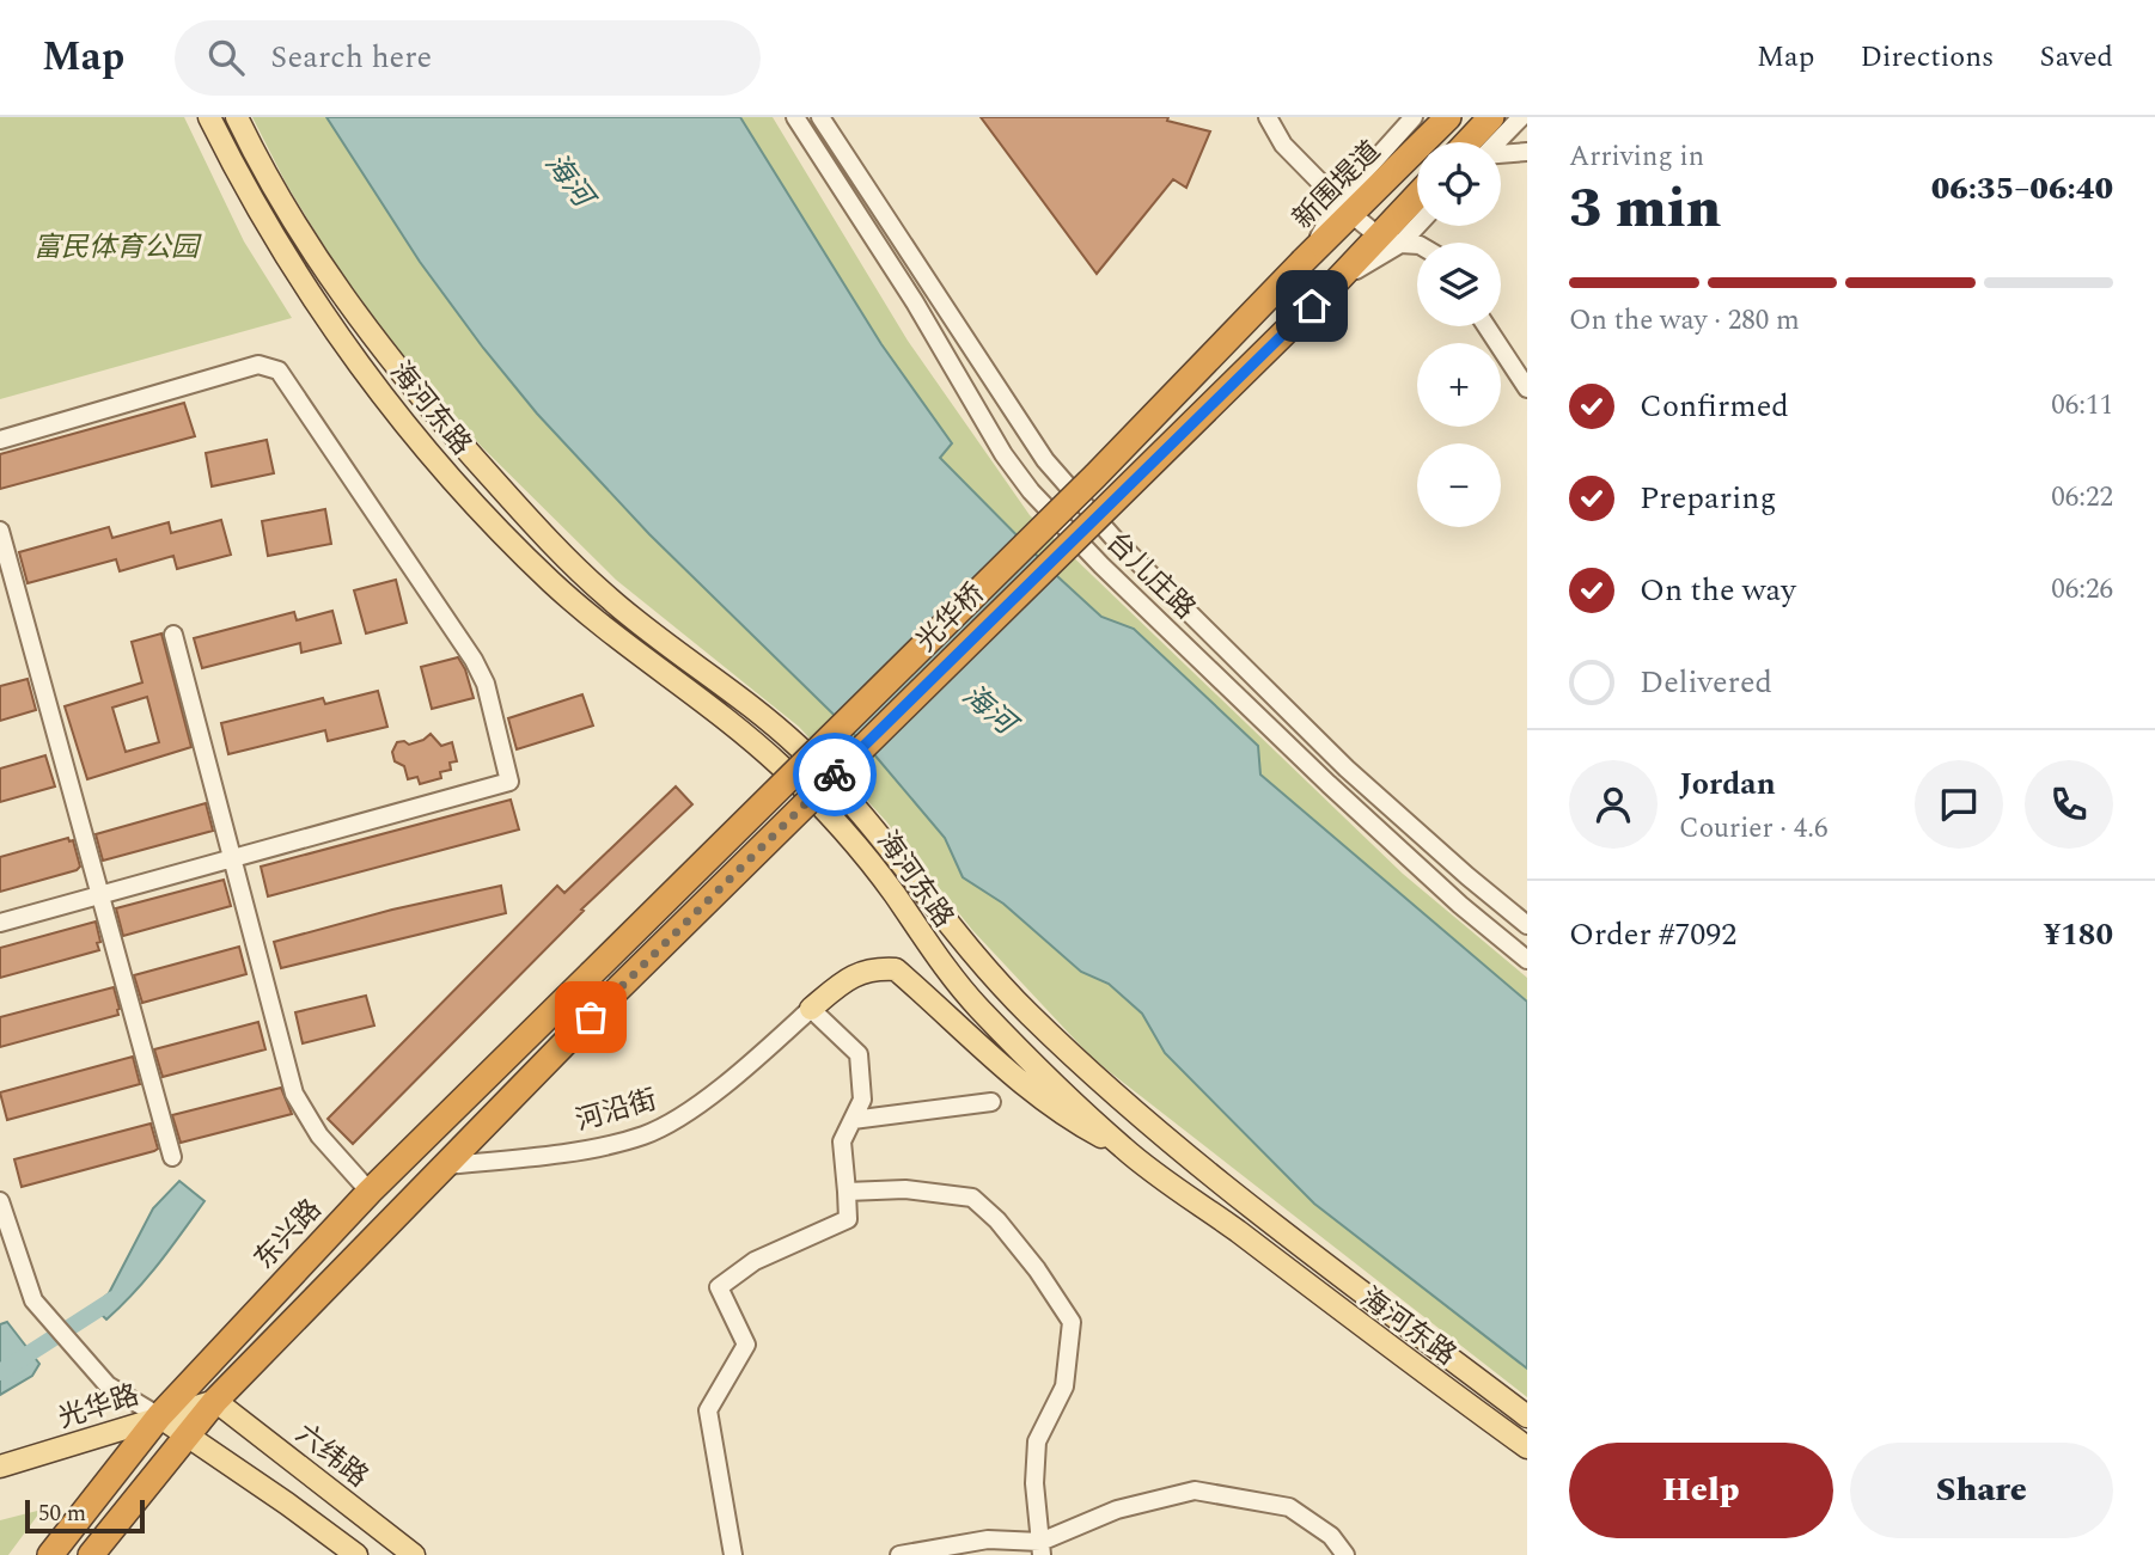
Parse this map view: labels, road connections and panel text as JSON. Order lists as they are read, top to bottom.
{
  "streets": {
    "highway": ["新围堤道", "光华桥", "东兴路"],
    "main road": ["海河东路", "光华路", "六纬路"],
    "street": ["台儿庄路", "河沿街"]
  },
  "crossings": [
    ["新围堤道", "光华桥"],
    ["光华桥", "河沿街"],
    ["光华桥", "东兴路"],
    ["东兴路", "光华路"],
    ["光华路", "六纬路"]
  ],
  "water": ["海河"],
  "parks": ["富民体育公园"],
  "scale_bar": "50 m",
  "page": {
    "header": "Map",
    "search": "Search here",
    "nav": ["Map", "Directions", "Saved"],
    "heading": ["3 min", "Arriving in", "06:35–06:40"],
    "panel": [
      "Jordan",
      "Courier · 4.6",
      "Order #7092",
      "¥180"
    ],
    "map_buttons": ["+", "−"],
    "bar": "On the way · 280 m",
    "list": [
      ["Confirmed", "06:11"],
      ["Preparing", "06:22"],
      ["On the way", "06:26"],
      "Delivered"
    ],
    "buttons": ["Help", "Share"],
    "scale": "50 m"
  }
}
